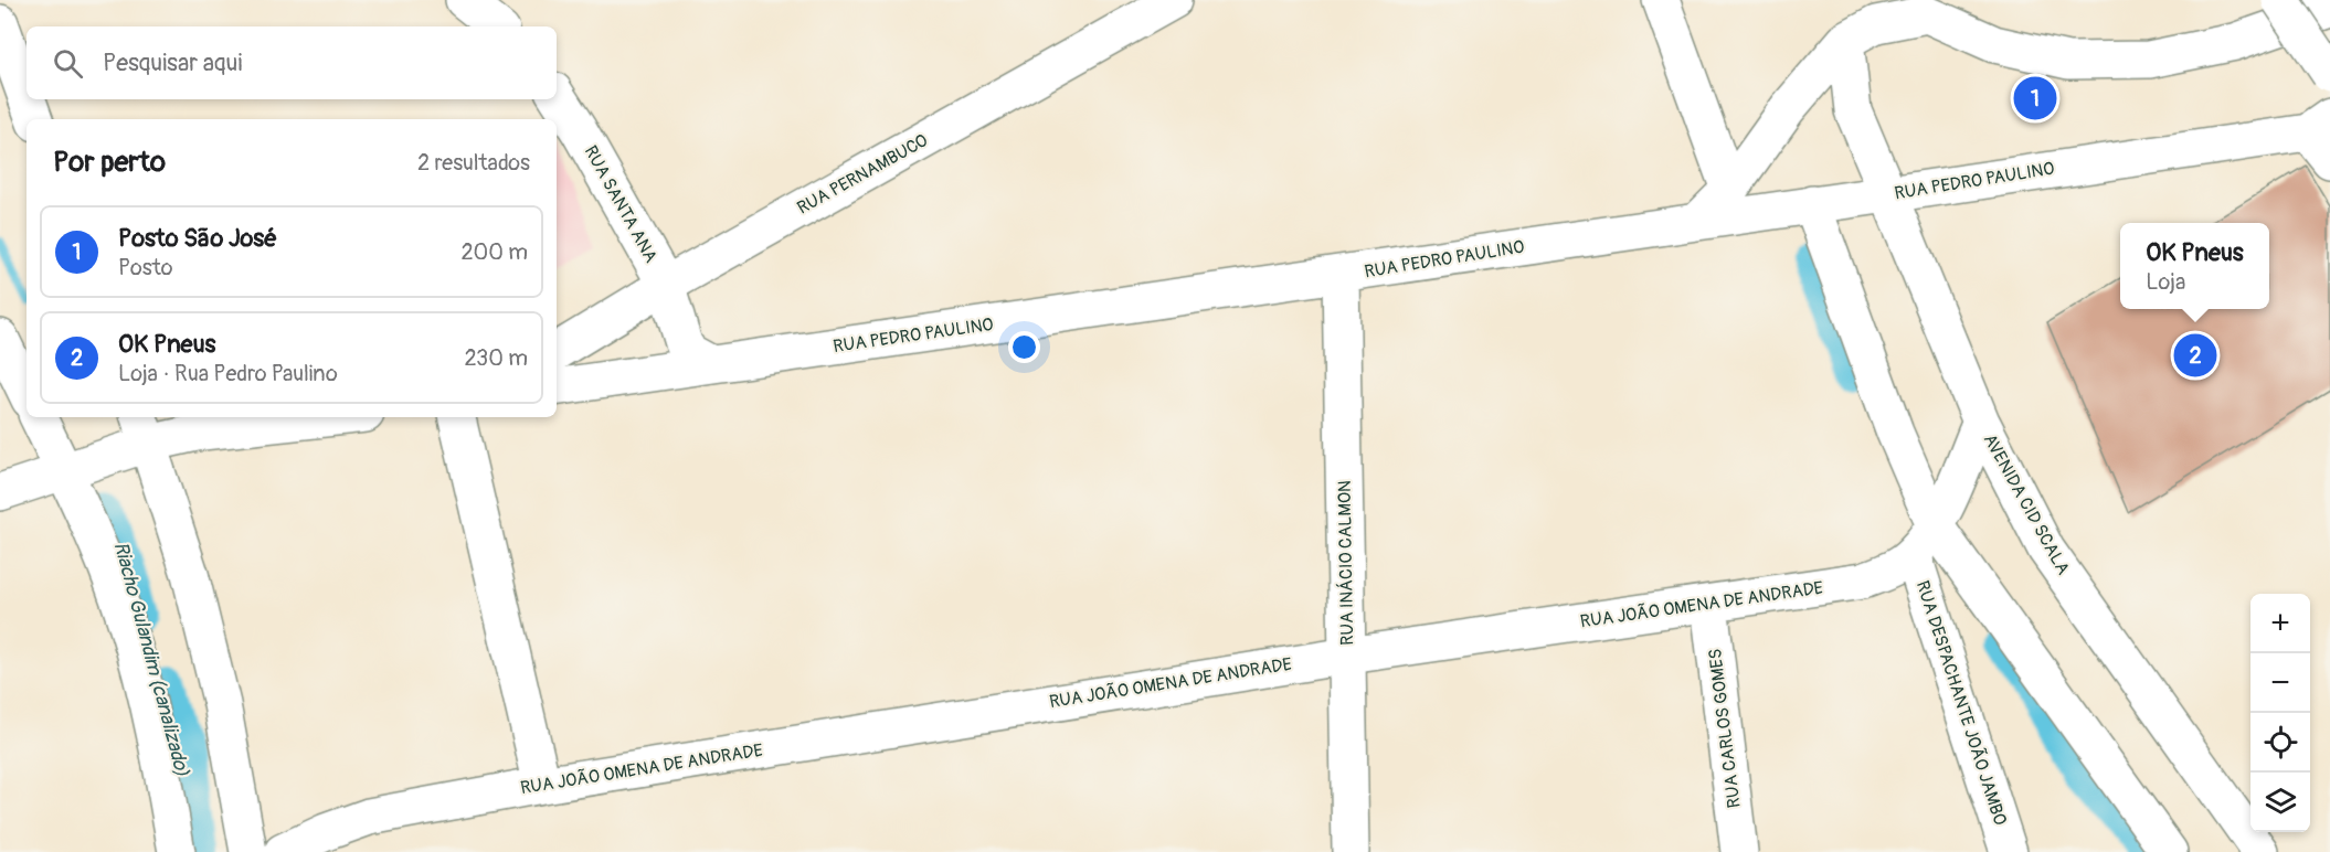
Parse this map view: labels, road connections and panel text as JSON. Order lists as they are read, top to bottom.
{
  "streets": {
    "main road": [
      "RUA PERNAMBUCO",
      "RUA PEDRO PAULINO",
      "RUA SANTA ANA",
      "AVENIDA CID SCALA",
      "RUA INÁCIO CALMON",
      "RUA JOÃO OMENA DE ANDRADE",
      "RUA DESPACHANTE JOÃO JAMBO",
      "RUA CARLOS GOMES"
    ]
  },
  "crossings": [
    ["RUA PERNAMBUCO", "RUA SANTA ANA"],
    ["RUA PEDRO PAULINO", "RUA SANTA ANA"],
    ["RUA PEDRO PAULINO", "AVENIDA CID SCALA"],
    ["RUA PEDRO PAULINO", "RUA INÁCIO CALMON"],
    ["AVENIDA CID SCALA", "RUA JOÃO OMENA DE ANDRADE"],
    ["RUA INÁCIO CALMON", "RUA JOÃO OMENA DE ANDRADE"],
    ["RUA JOÃO OMENA DE ANDRADE", "RUA DESPACHANTE JOÃO JAMBO"],
    ["RUA JOÃO OMENA DE ANDRADE", "RUA CARLOS GOMES"]
  ],
  "water": ["Riacho Gulandim (canalizado)"],
  "page": {
    "search": "Pesquisar aqui",
    "pins": ["1", "2"],
    "heading": ["Por perto", "2 resultados"],
    "list": [
      {
        "mark": "1",
        "name": "Posto São José",
        "note": "Posto",
        "value": "200 m"
      },
      {
        "mark": "2",
        "name": "OK Pneus",
        "note": "Loja · Rua Pedro Paulino",
        "value": "230 m"
      }
    ],
    "popup": ["OK Pneus", "Loja"],
    "map_buttons": ["+", "−"]
  }
}
